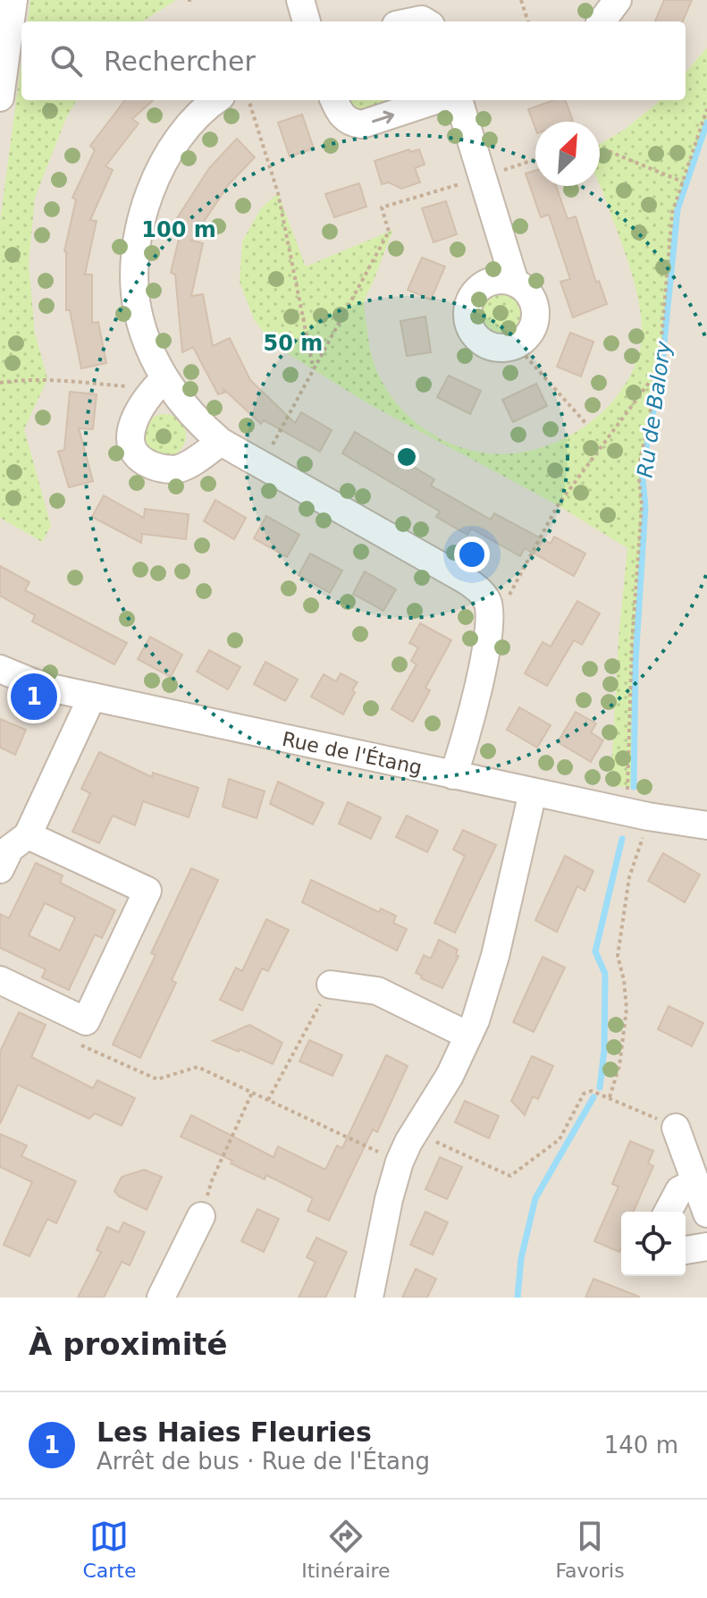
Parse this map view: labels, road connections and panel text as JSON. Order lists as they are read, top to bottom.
{
  "streets": {
    "street": ["Rue de l'Étang"]
  },
  "water": ["Ru de Balory"],
  "north": "top right",
  "page": {
    "search": "Rechercher",
    "pins": "1",
    "heading": "À proximité",
    "list": [
      {
        "mark": "1",
        "name": "Les Haies Fleuries",
        "note": "Arrêt de bus · Rue de l'Étang",
        "value": "140 m"
      }
    ],
    "nav": ["Carte", "Itinéraire", "Favoris"]
  },
  "rings": ["100 m", "50 m"]
}
